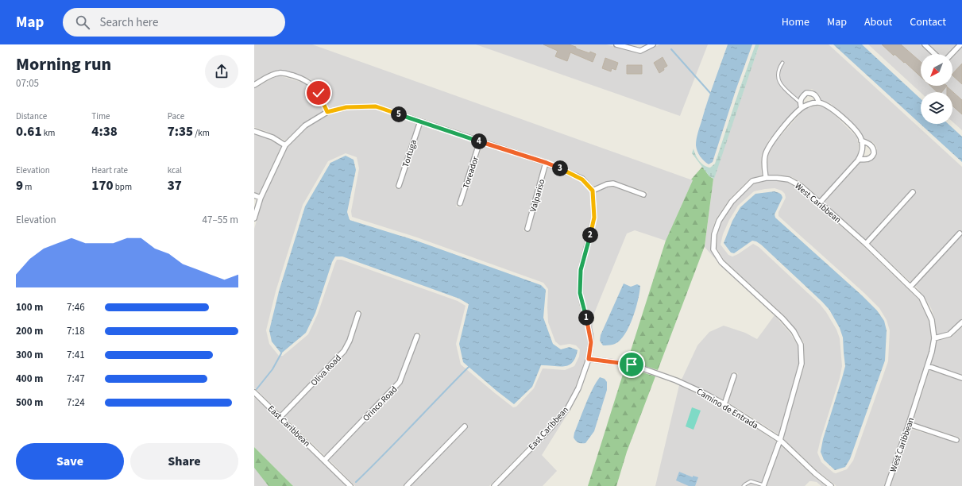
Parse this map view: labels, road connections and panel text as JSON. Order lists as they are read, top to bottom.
{
  "streets": {
    "street": [
      "Tortuga",
      "Toreador",
      "Valpariso",
      "West Caribbean",
      "Oliva Road",
      "Orinco Road",
      "Camino de Entrada",
      "East Caribbean"
    ]
  },
  "crossings": [
    ["West Caribbean", "Camino de Entrada"],
    ["Oliva Road", "East Caribbean"],
    ["Orinco Road", "East Caribbean"],
    ["Camino de Entrada", "East Caribbean"]
  ],
  "north": "bottom left",
  "page": {
    "header": "Map",
    "search": "Search here",
    "nav": [
      "Home",
      "Map",
      "About",
      "Contact"
    ],
    "heading": ["Morning run", "07:05"],
    "stats": [
      ["Distance", "0.61 km"],
      ["Time", "4:38"],
      ["Pace", "7:35 /km"],
      ["Elevation", "9 m"],
      ["Heart rate", "170 bpm"],
      ["kcal", "37"]
    ],
    "pins": [
      "5",
      "4",
      "3",
      "2",
      "1"
    ],
    "chart": ["Elevation", "47–55 m"],
    "list": [
      {
        "name": "100 m",
        "note": "7:46"
      },
      {
        "name": "200 m",
        "note": "7:18"
      },
      {
        "name": "300 m",
        "note": "7:41"
      },
      {
        "name": "400 m",
        "note": "7:47"
      },
      {
        "name": "500 m",
        "note": "7:24"
      }
    ],
    "buttons": ["Save", "Share"]
  }
}
